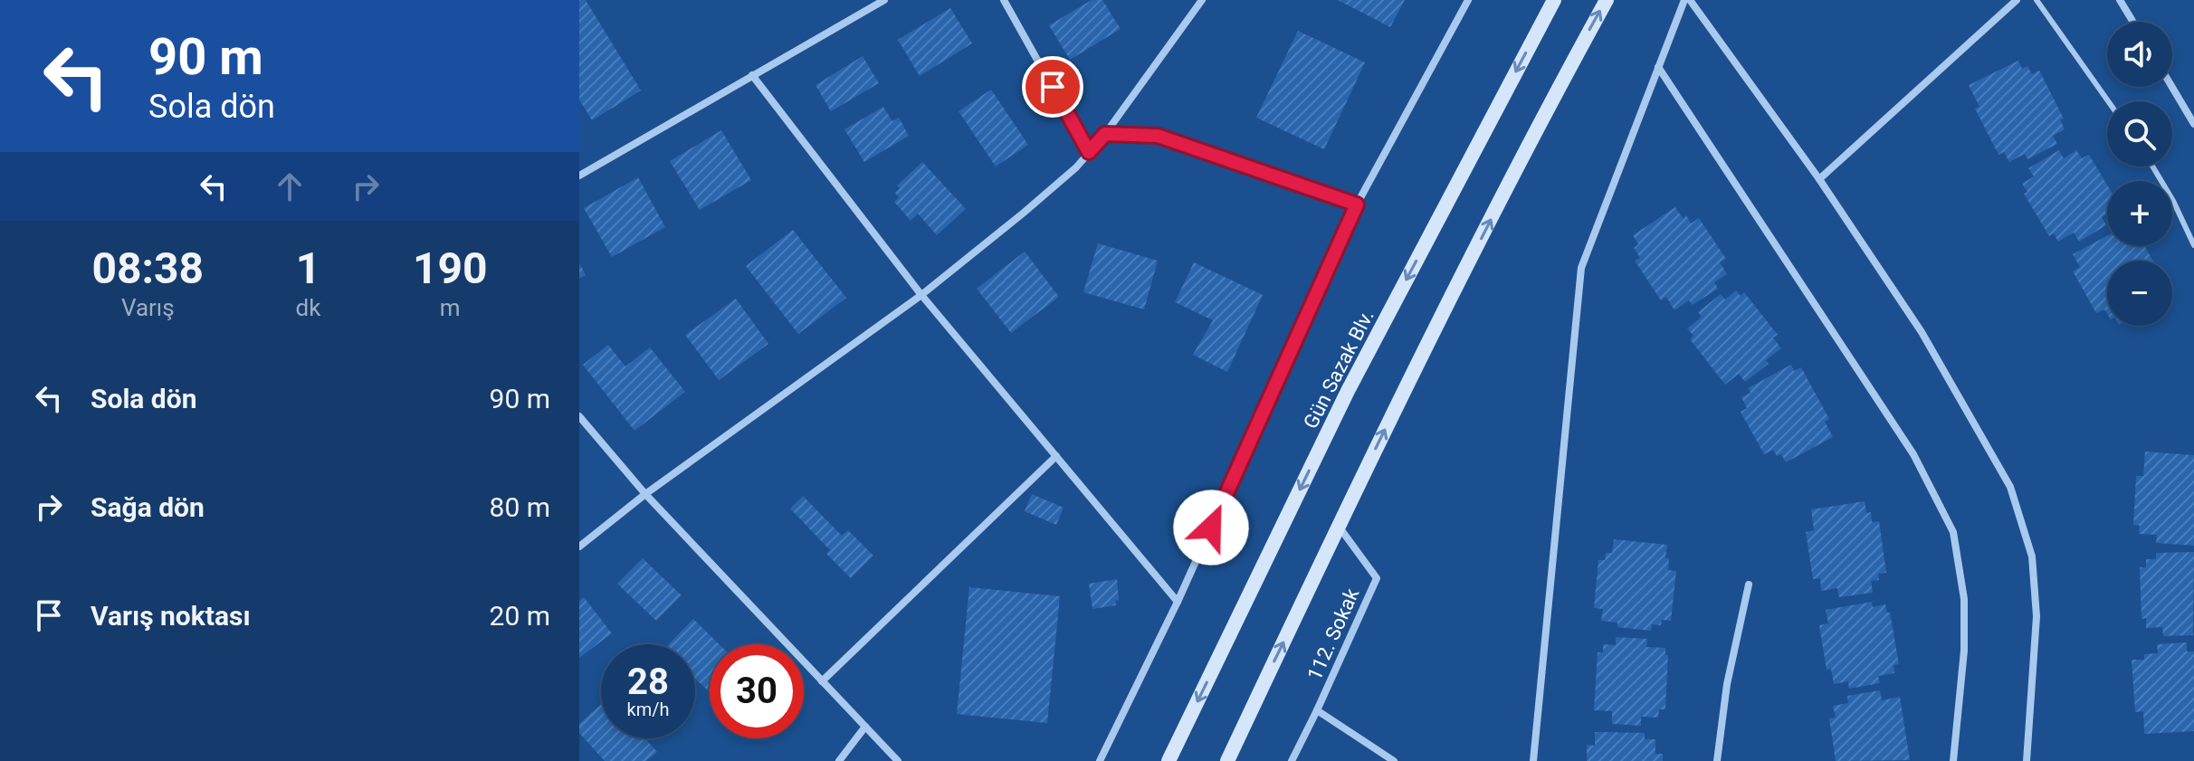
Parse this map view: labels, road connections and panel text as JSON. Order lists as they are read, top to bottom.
{
  "streets": {
    "main road": ["Gün Sazak Blv."],
    "street": ["112. Sokak"]
  },
  "page": {
    "turn": ["90 m", "Sola dön"],
    "map_buttons": ["+", "−"],
    "eta": [
      "08:38",
      "Varış",
      "1",
      "dk",
      "190",
      "m"
    ],
    "list": [
      {
        "name": "Sola dön",
        "value": "90 m"
      },
      {
        "name": "Sağa dön",
        "value": "80 m"
      },
      {
        "name": "Varış noktası",
        "value": "20 m"
      }
    ],
    "speed": "28 km/h",
    "limit": "30"
  }
}
